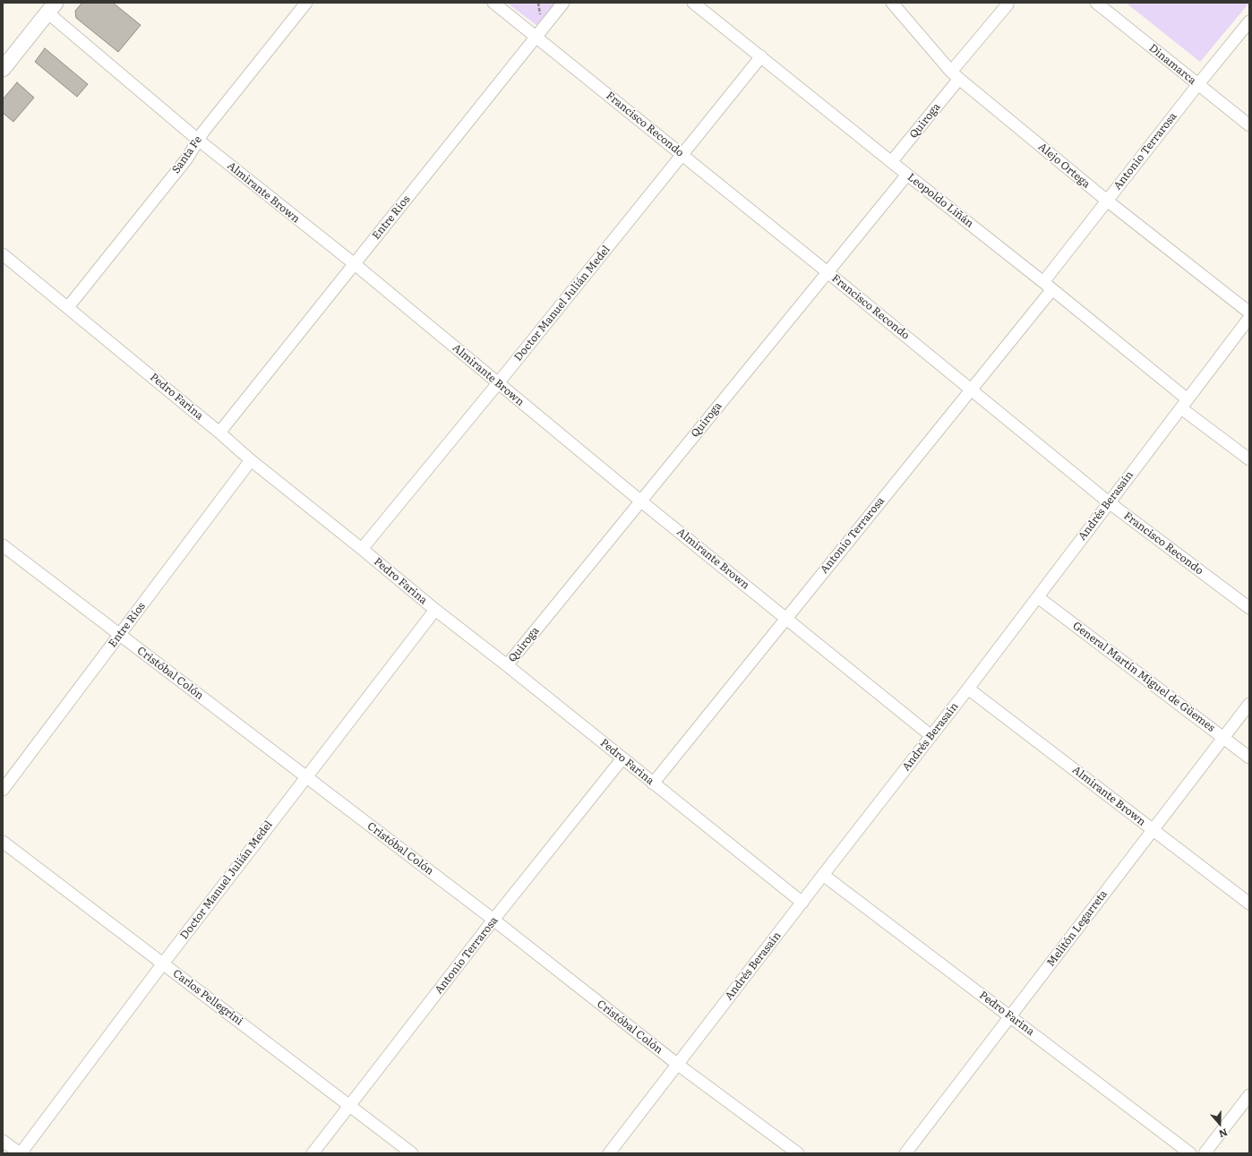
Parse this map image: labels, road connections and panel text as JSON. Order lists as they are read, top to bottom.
{
  "streets": {
    "street": [
      "Dinamarca",
      "Quiroga",
      "Francisco Recondo",
      "Antonio Terrarosa",
      "Santa Fe",
      "Alejo Ortega",
      "Almirante Brown",
      "Leopoldo Liñán",
      "Entre Ríos",
      "Doctor Manuel Julián Medel",
      "Pedro Farina",
      "Andrés Berasaín",
      "Cristóbal Colón",
      "General Martín Miguel de Güemes",
      "Melitón Legarreta",
      "Carlos Pellegrini"
    ]
  },
  "crossings": [
    ["Dinamarca", "Antonio Terrarosa"],
    ["Quiroga", "Francisco Recondo"],
    ["Quiroga", "Alejo Ortega"],
    ["Quiroga", "Almirante Brown"],
    ["Quiroga", "Leopoldo Liñán"],
    ["Quiroga", "Pedro Farina"],
    ["Francisco Recondo", "Antonio Terrarosa"],
    ["Francisco Recondo", "Entre Ríos"],
    ["Francisco Recondo", "Doctor Manuel Julián Medel"],
    ["Francisco Recondo", "Andrés Berasaín"],
    ["Antonio Terrarosa", "Alejo Ortega"],
    ["Antonio Terrarosa", "Almirante Brown"],
    ["Antonio Terrarosa", "Leopoldo Liñán"],
    ["Antonio Terrarosa", "Pedro Farina"],
    ["Antonio Terrarosa", "Cristóbal Colón"],
    ["Antonio Terrarosa", "Carlos Pellegrini"],
    ["Santa Fe", "Almirante Brown"],
    ["Santa Fe", "Pedro Farina"],
    ["Almirante Brown", "Entre Ríos"],
    ["Almirante Brown", "Doctor Manuel Julián Medel"],
    ["Almirante Brown", "Andrés Berasaín"],
    ["Almirante Brown", "Melitón Legarreta"],
    ["Leopoldo Liñán", "Doctor Manuel Julián Medel"],
    ["Leopoldo Liñán", "Andrés Berasaín"],
    ["Entre Ríos", "Pedro Farina"],
    ["Entre Ríos", "Cristóbal Colón"],
    ["Doctor Manuel Julián Medel", "Pedro Farina"],
    ["Doctor Manuel Julián Medel", "Cristóbal Colón"],
    ["Doctor Manuel Julián Medel", "Carlos Pellegrini"],
    ["Pedro Farina", "Andrés Berasaín"],
    ["Pedro Farina", "Melitón Legarreta"],
    ["Andrés Berasaín", "Cristóbal Colón"],
    ["Andrés Berasaín", "General Martín Miguel de Güemes"],
    ["General Martín Miguel de Güemes", "Melitón Legarreta"]
  ],
  "north": "bottom"
}
